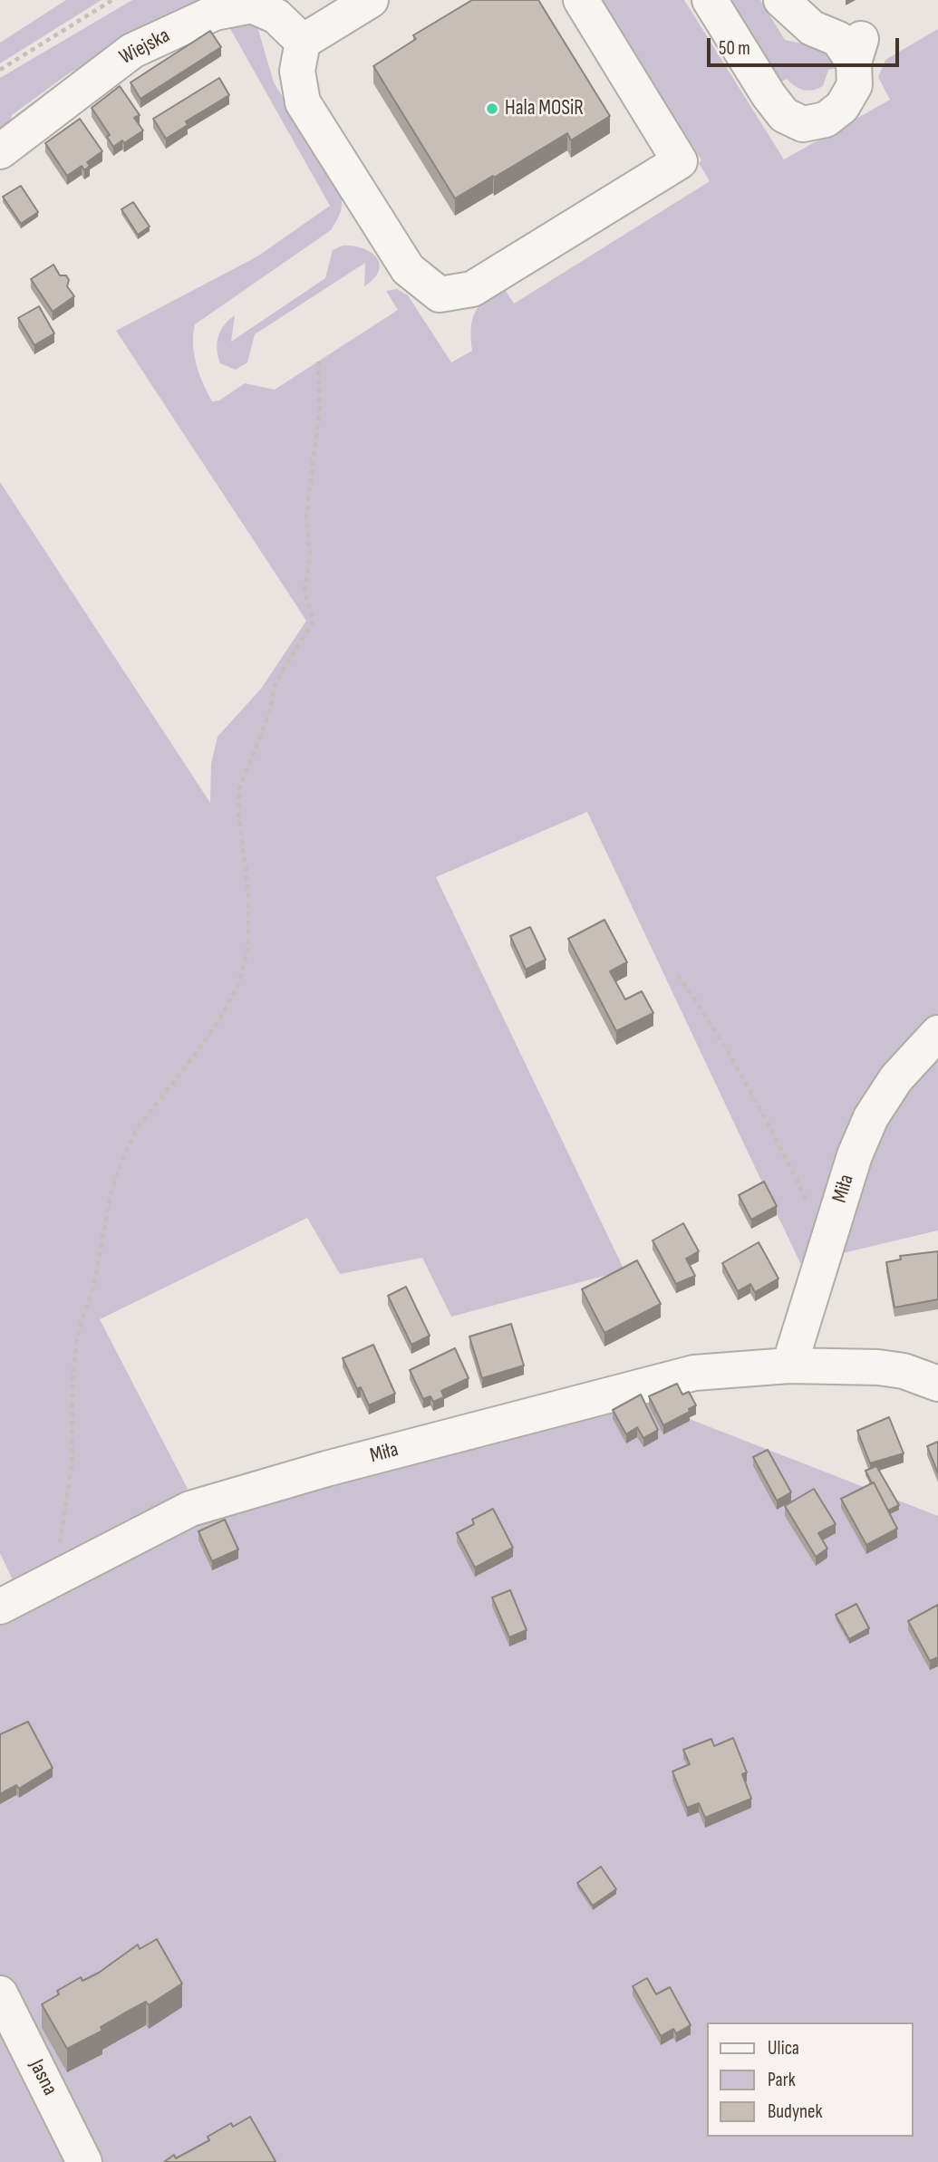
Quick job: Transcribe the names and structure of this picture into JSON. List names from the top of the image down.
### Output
{
  "streets": {
    "street": ["Wiejska", "Miła", "Jasna"]
  },
  "places": ["Hala MOSiR"],
  "legend": ["Ulica", "Park", "Budynek"],
  "scale_bar": "50 m"
}
